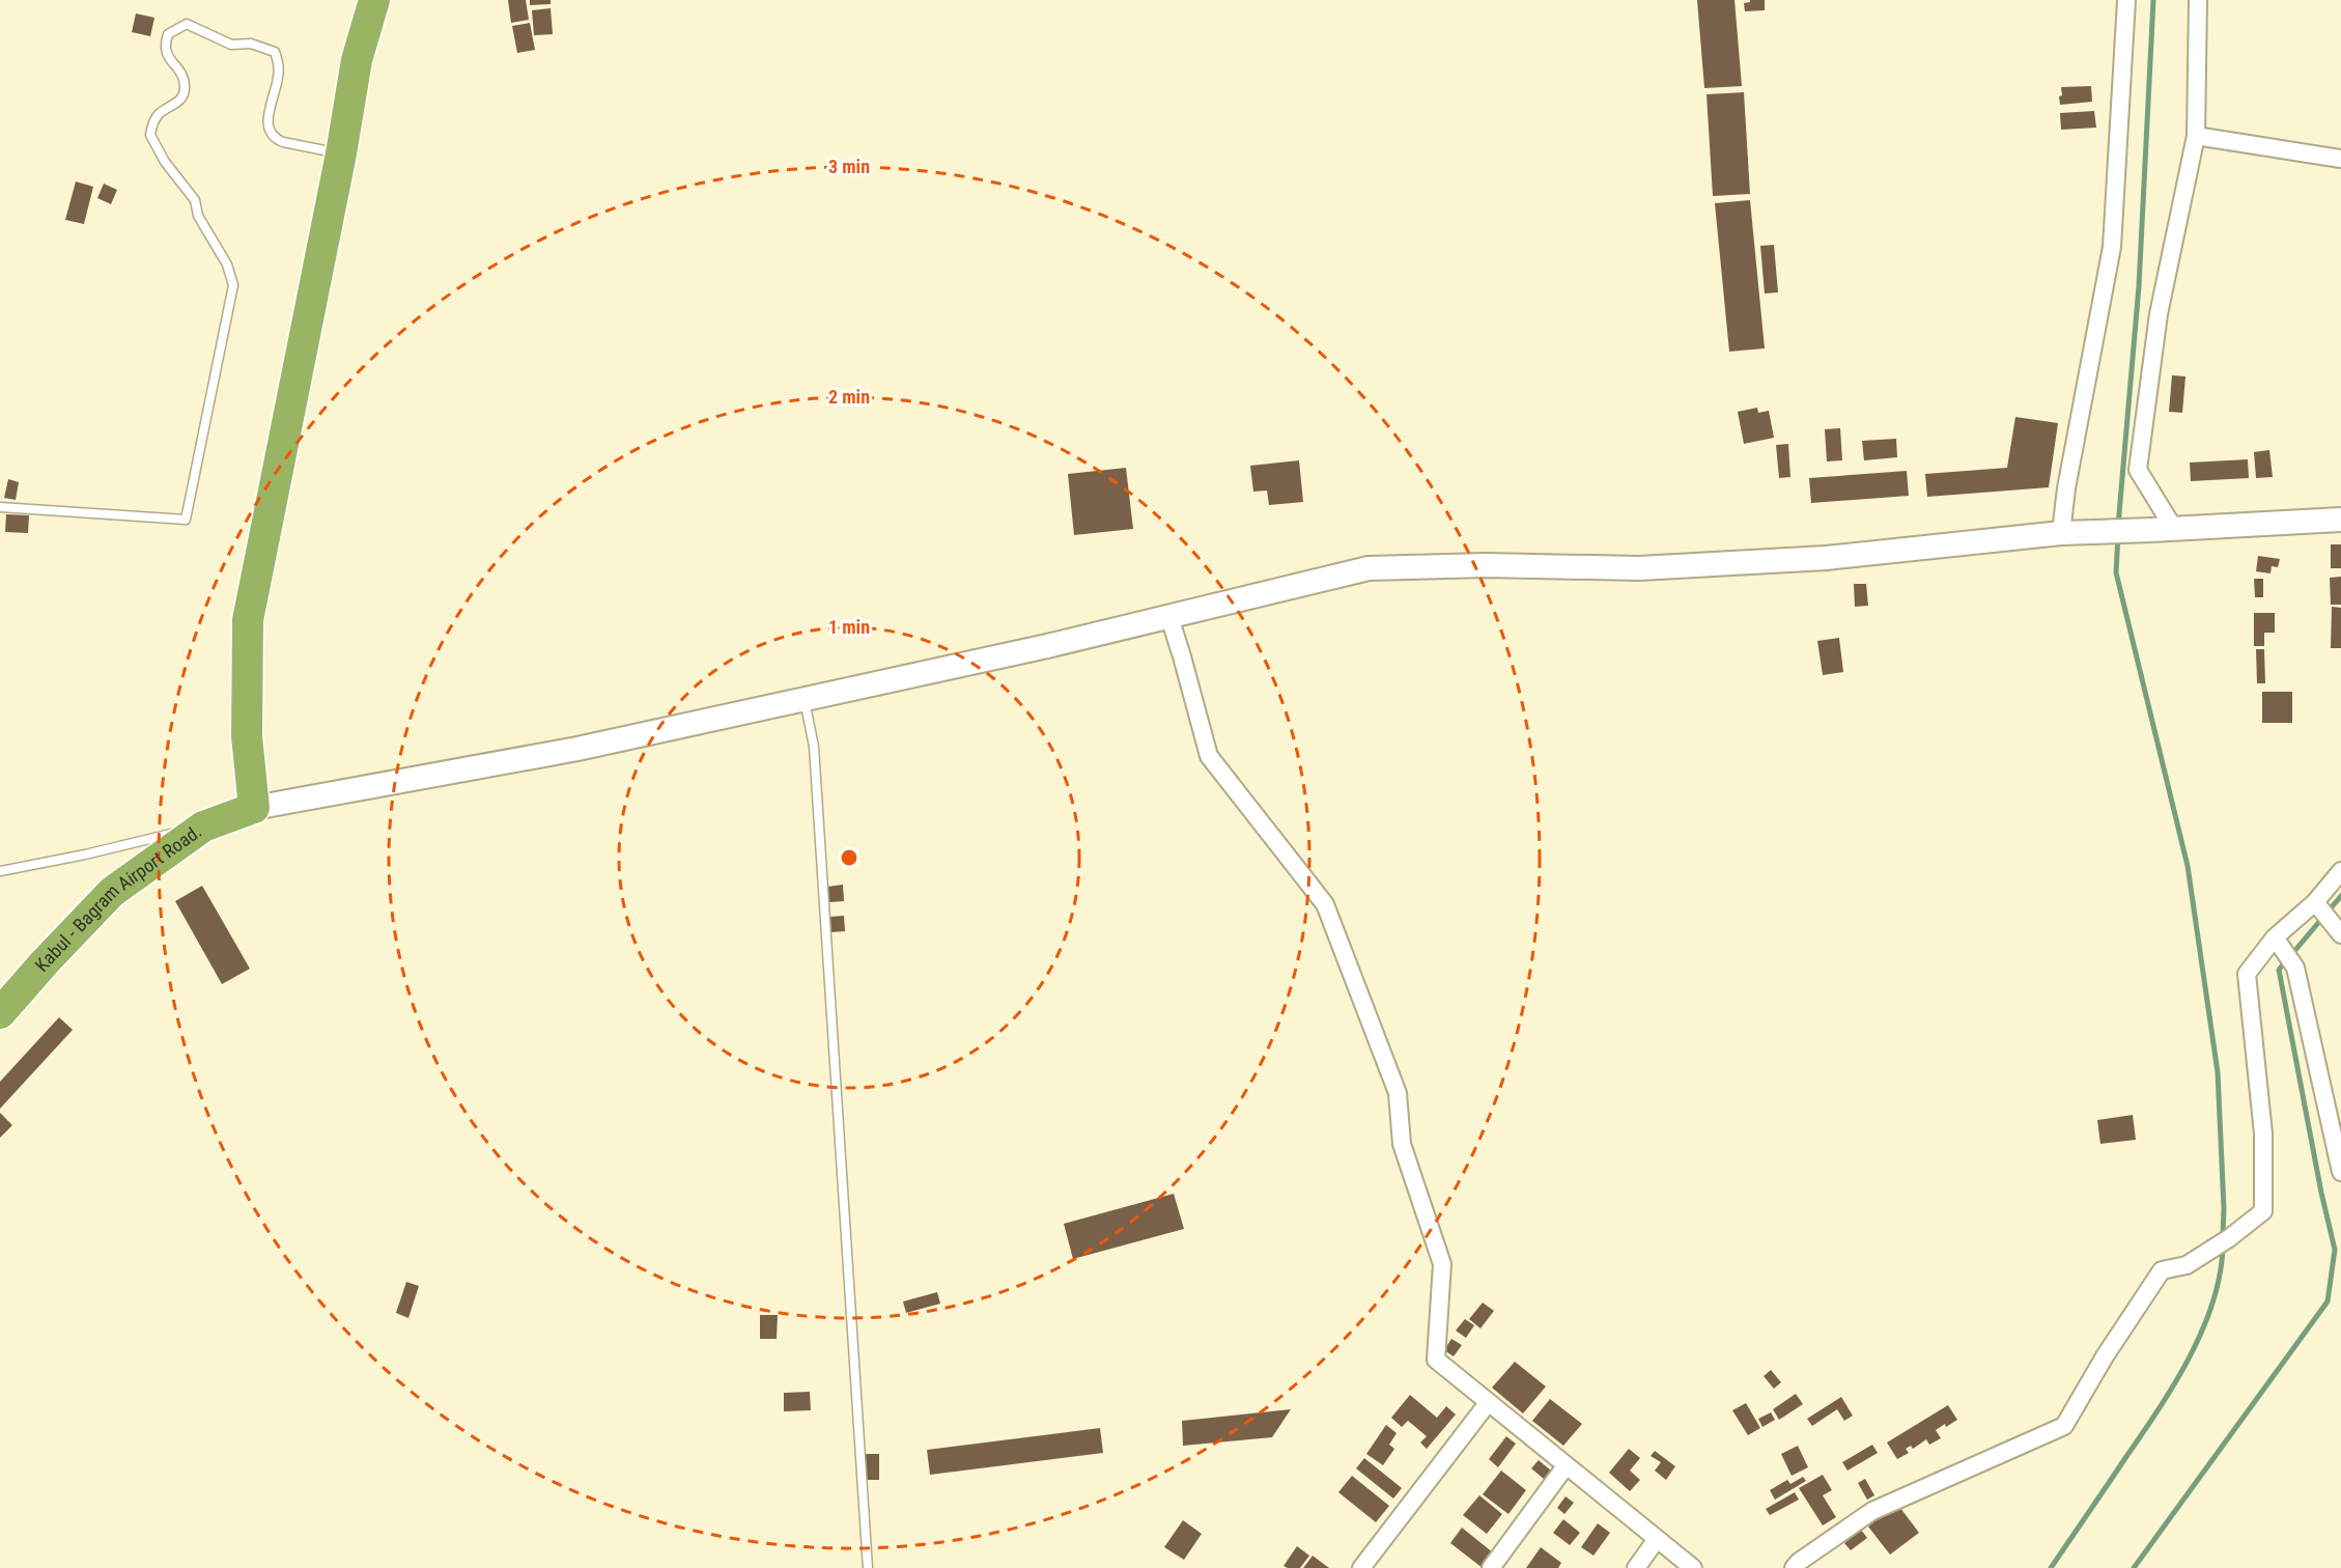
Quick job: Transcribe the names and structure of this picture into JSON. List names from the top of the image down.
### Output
{
  "streets": {
    "highway": ["Kabul - Bagram Airport Road."]
  },
  "rings": ["3 min", "2 min", "1 min"]
}
